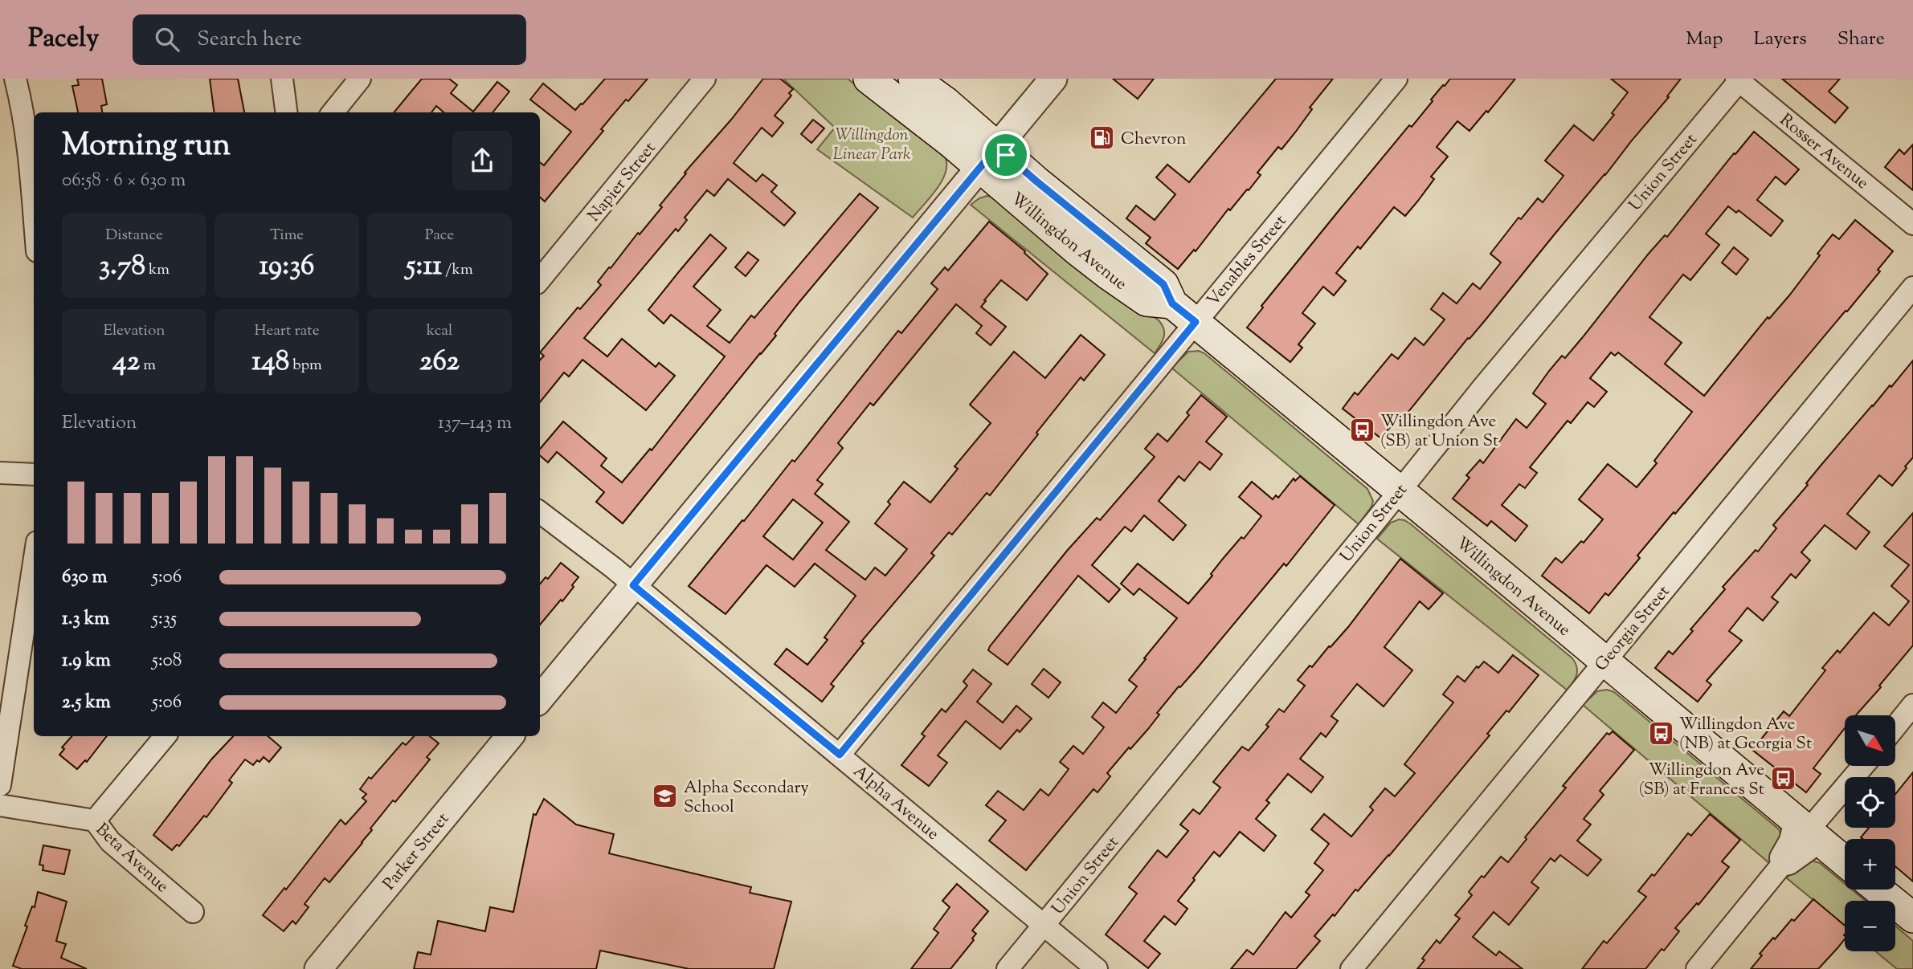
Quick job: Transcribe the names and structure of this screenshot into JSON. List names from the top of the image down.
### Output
{
  "streets": {
    "main road": ["Willingdon Avenue"],
    "street": [
      "Rosser Avenue",
      "Union Street",
      "Napier Street",
      "Venables Street",
      "Georgia Street",
      "Alpha Avenue",
      "Parker Street",
      "Beta Avenue"
    ]
  },
  "crossings": [
    ["Rosser Avenue", "Union Street"],
    ["Union Street", "Willingdon Avenue"],
    ["Union Street", "Alpha Avenue"],
    ["Willingdon Avenue", "Venables Street"],
    ["Willingdon Avenue", "Georgia Street"],
    ["Venables Street", "Alpha Avenue"]
  ],
  "parks": ["Willingdon Linear Park"],
  "places": {
    "fuel station": ["Chevron"],
    "bus stop": ["Willingdon Ave (SB) at Union St", "Willingdon Ave (NB) at Georgia St", "Willingdon Ave (SB) at Frances St"],
    "school or university": ["Alpha Secondary School"]
  },
  "north": "bottom right",
  "page": {
    "header": "Pacely",
    "search": "Search here",
    "nav": ["Map", "Layers", "Share"],
    "heading": ["Morning run", "06:58 · 6 × 630 m"],
    "stats": [
      ["Distance", "3.78 km"],
      ["Time", "19:36"],
      ["Pace", "5:11 /km"],
      ["Elevation", "42 m"],
      ["Heart rate", "148 bpm"],
      ["kcal", "262"]
    ],
    "chart": ["Elevation", "137–143 m"],
    "list": [
      {
        "name": "630 m",
        "note": "5:06"
      },
      {
        "name": "1.3 km",
        "note": "5:35"
      },
      {
        "name": "1.9 km",
        "note": "5:08"
      },
      {
        "name": "2.5 km",
        "note": "5:06"
      }
    ],
    "map_buttons": ["+", "−"]
  }
}
